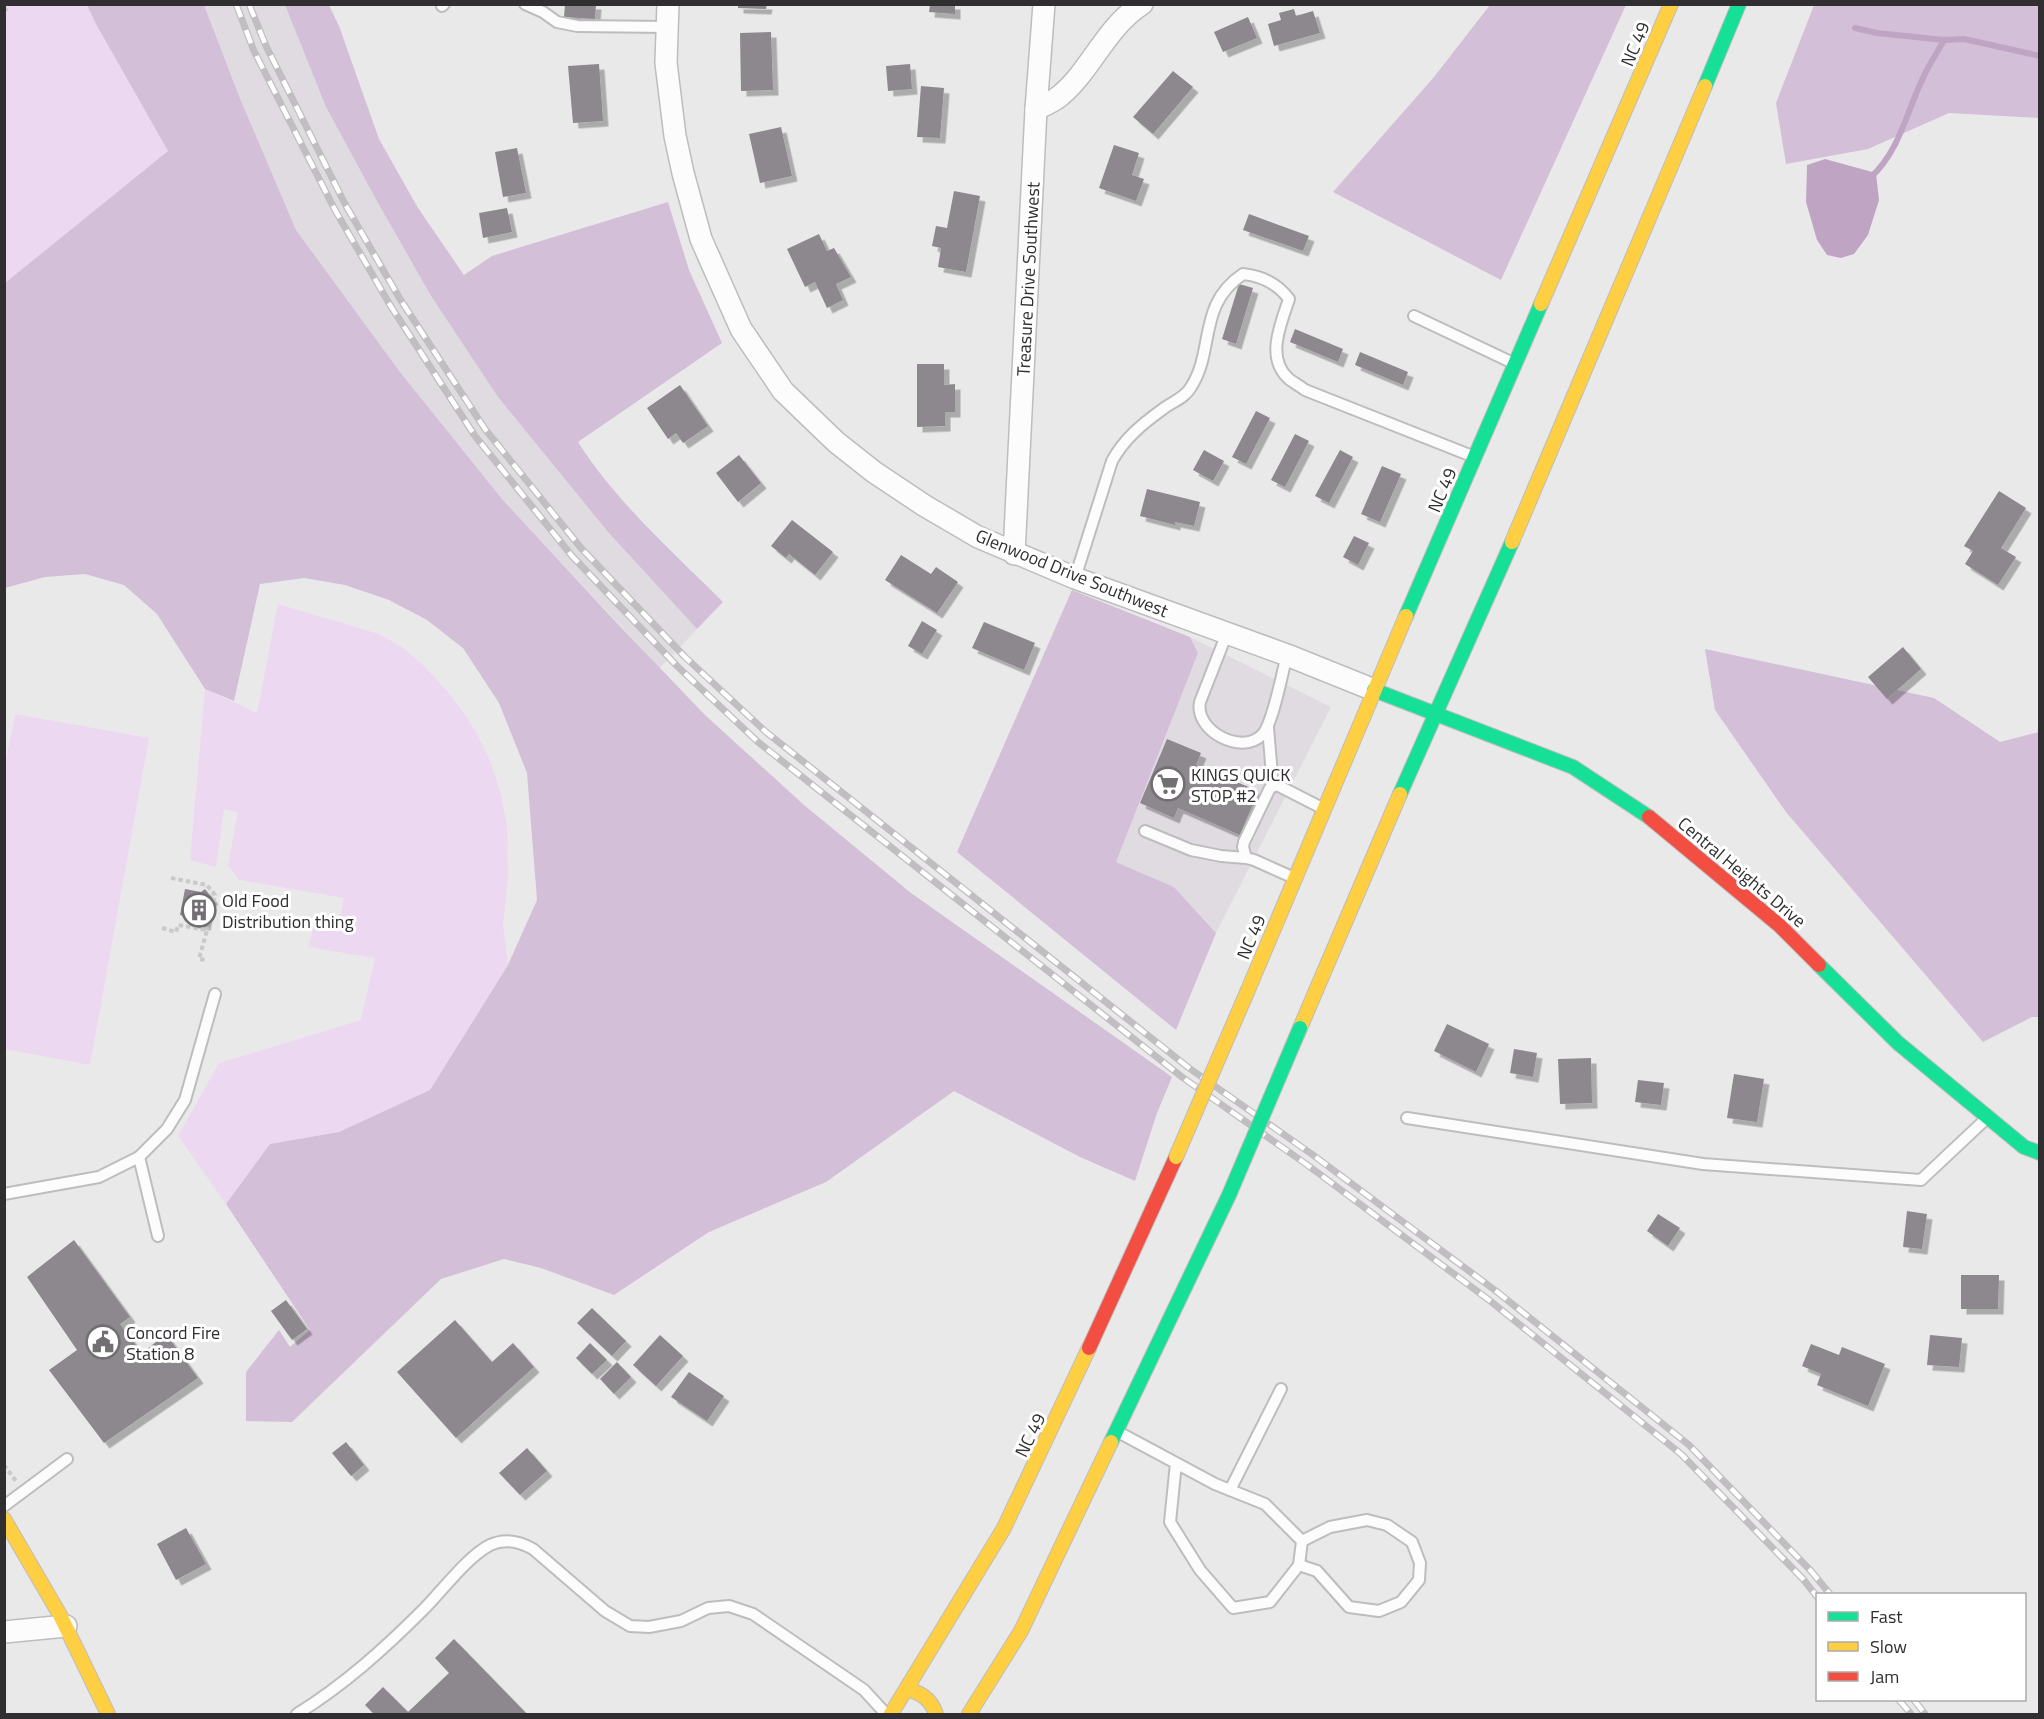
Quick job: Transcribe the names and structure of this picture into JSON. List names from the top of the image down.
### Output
{
  "streets": {
    "main road": ["NC 49", "Central Heights Drive"],
    "street": ["Treasure Drive Southwest", "Glenwood Drive Southwest"]
  },
  "crossings": [
    ["NC 49", "Glenwood Drive Southwest"],
    ["NC 49", "Central Heights Drive"],
    ["Treasure Drive Southwest", "Glenwood Drive Southwest"],
    ["Glenwood Drive Southwest", "Central Heights Drive"]
  ],
  "places": {
    "supermarket": ["KINGS QUICK STOP #2"],
    "building": ["Old Food Distribution thing"],
    "public building": ["Concord Fire Station 8"]
  },
  "legend": ["Fast", "Slow", "Jam"]
}
